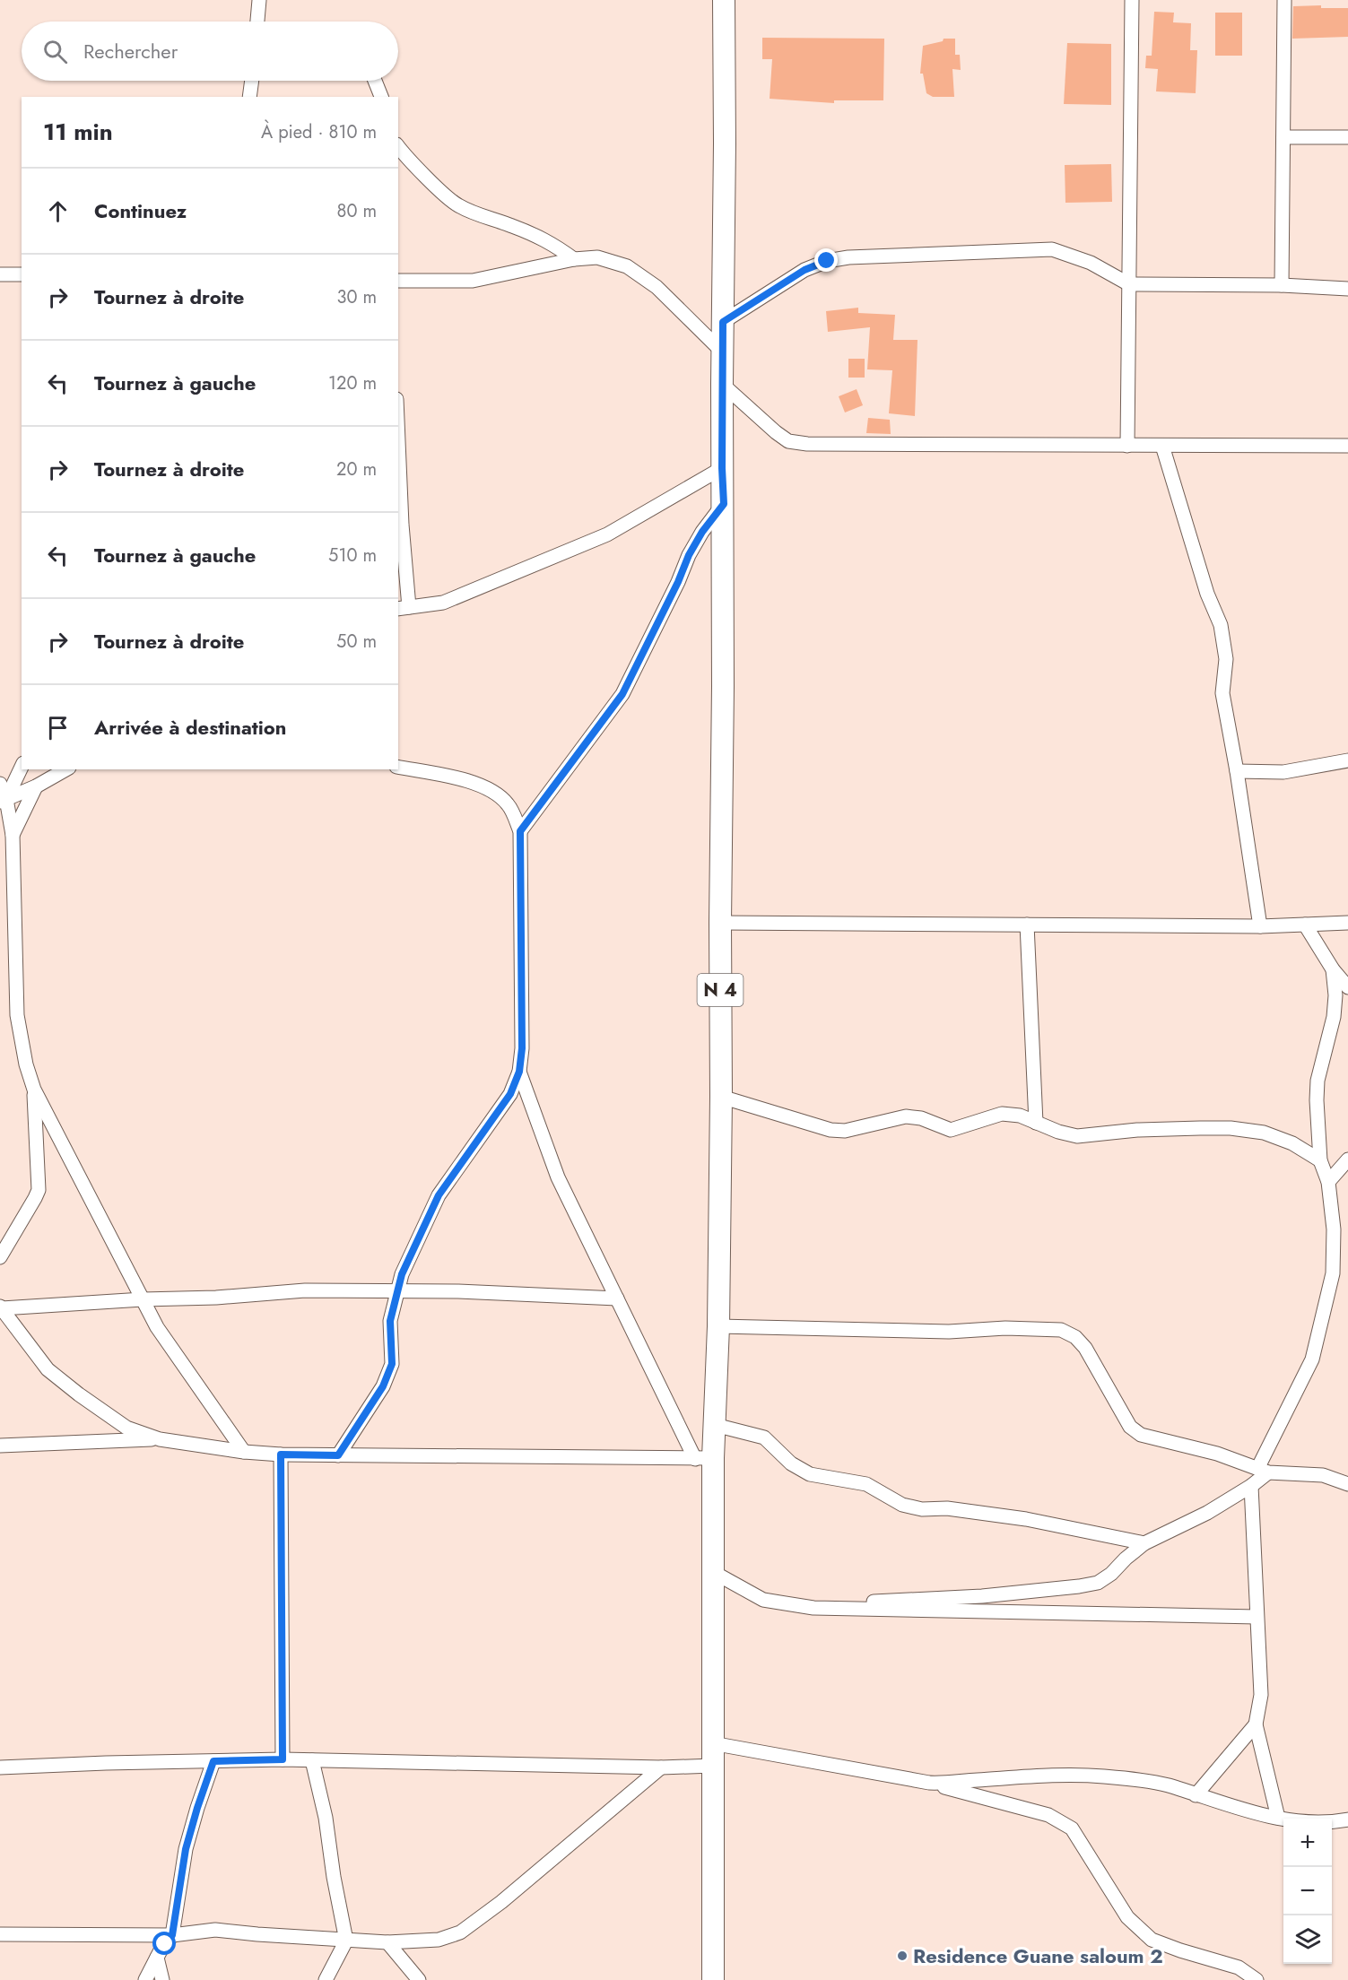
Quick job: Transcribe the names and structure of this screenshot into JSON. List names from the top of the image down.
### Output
{
  "streets": {
    "main road": ["N 4"]
  },
  "places": ["Residence Guane saloum 2"],
  "page": {
    "search": "Rechercher",
    "heading": ["11 min", "À pied · 810 m"],
    "list": [
      ["Continuez", "80 m"],
      ["Tournez à droite", "30 m"],
      ["Tournez à gauche", "120 m"],
      ["Tournez à droite", "20 m"],
      ["Tournez à gauche", "510 m"],
      ["Tournez à droite", "50 m"],
      "Arrivée à destination"
    ],
    "map_buttons": ["+", "−"]
  }
}
